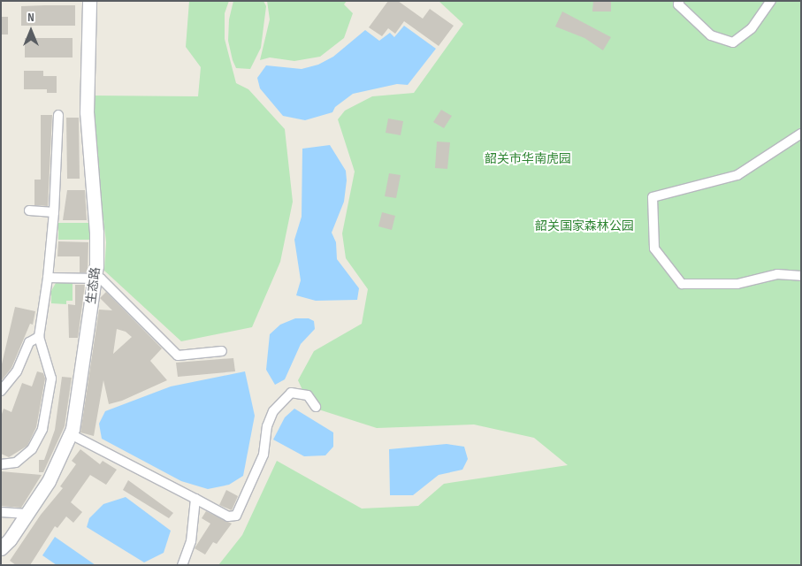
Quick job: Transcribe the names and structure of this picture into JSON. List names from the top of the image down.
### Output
{
  "streets": {
    "street": ["生态路"]
  },
  "parks": ["韶关市华南虎园", "韶关国家森林公园"],
  "north": "top"
}
